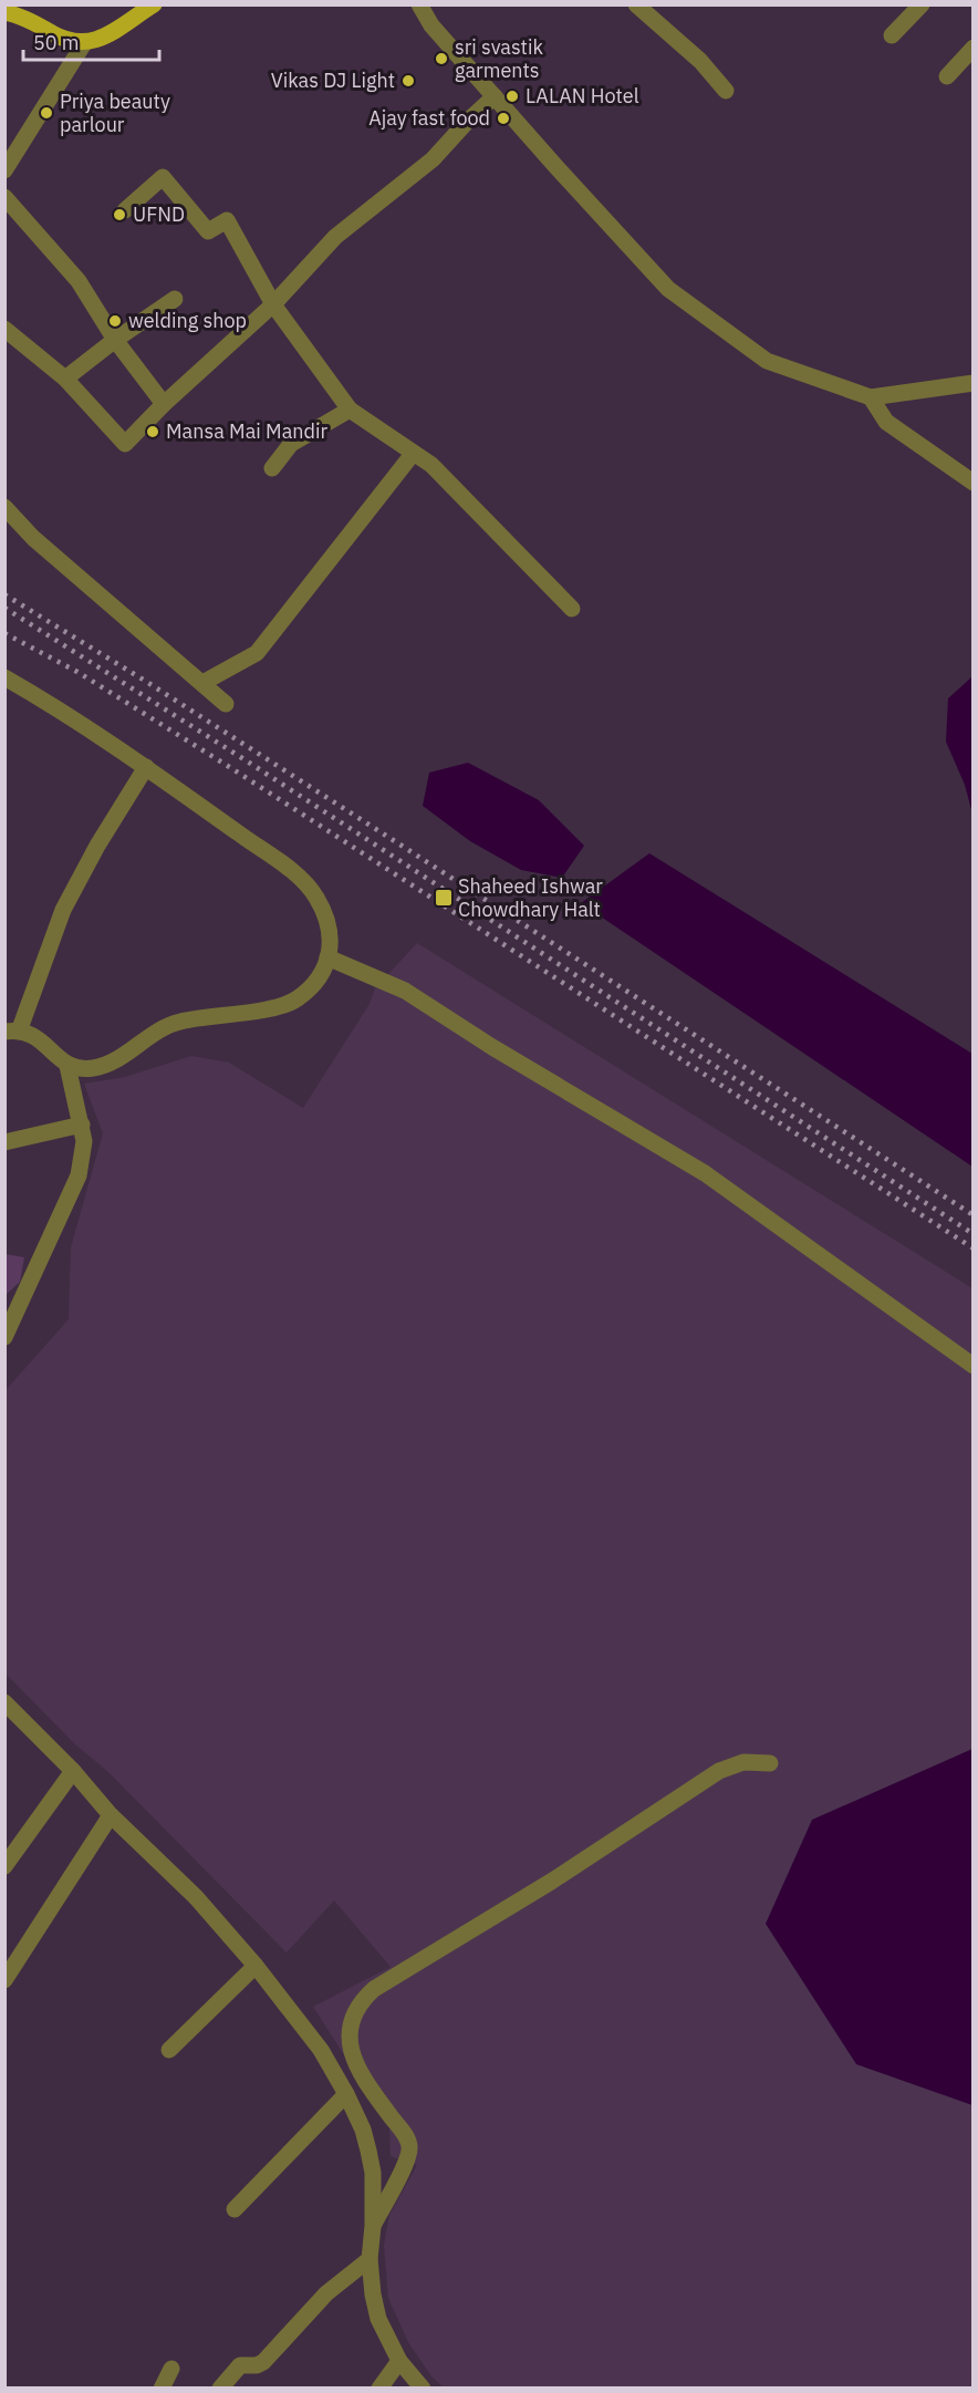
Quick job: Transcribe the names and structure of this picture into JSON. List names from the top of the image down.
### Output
{
  "places": {
    "other": [
      "sri svastik garments",
      "Vikas DJ Light",
      "LALAN Hotel",
      "Priya beauty parlour",
      "Ajay fast food",
      "UFND",
      "welding shop",
      "Mansa Mai Mandir"
    ],
    "transit": ["Shaheed Ishwar Chowdhary Halt"]
  },
  "scale_bar": "50 m"
}
